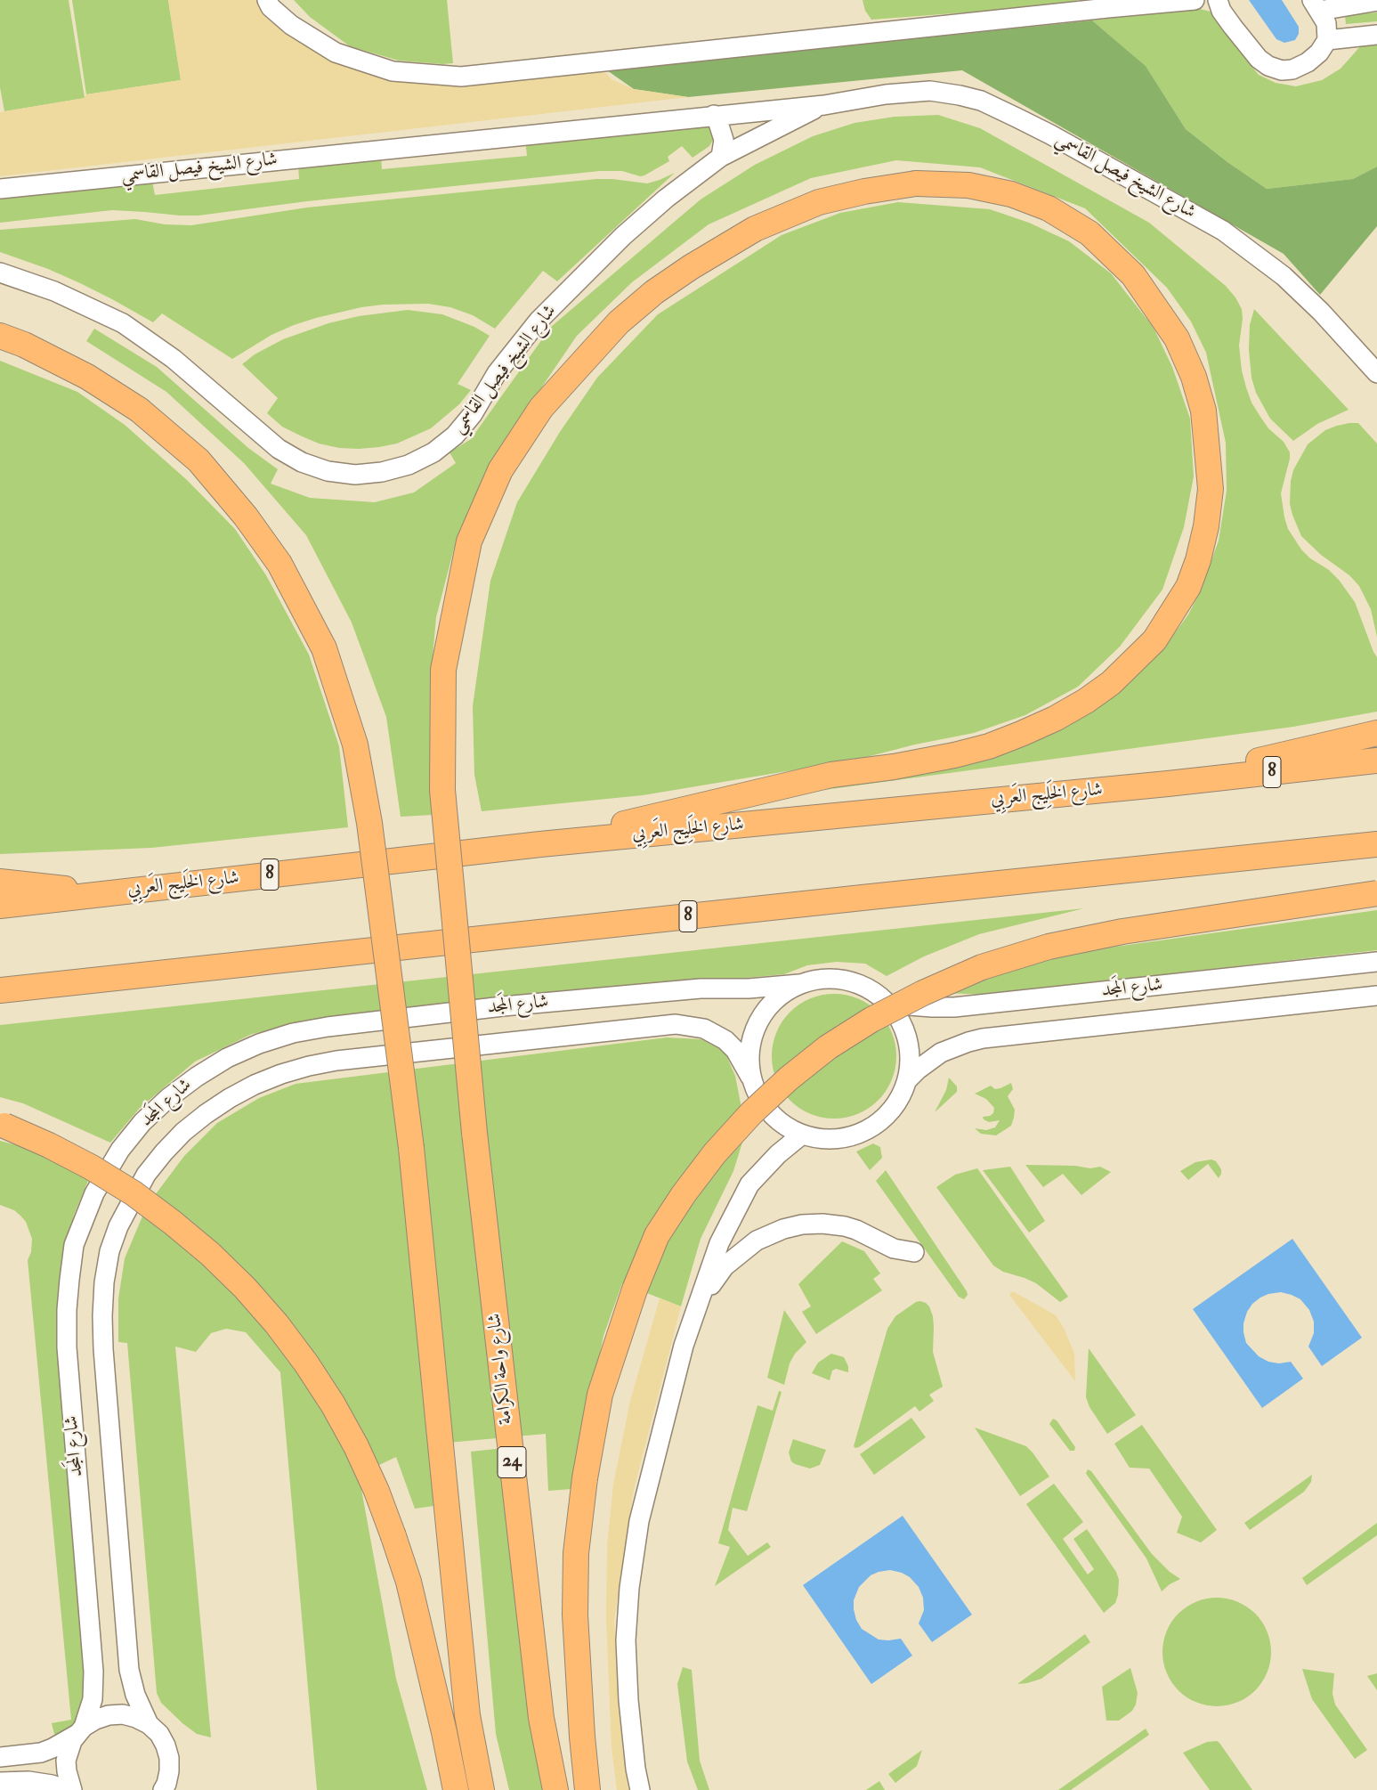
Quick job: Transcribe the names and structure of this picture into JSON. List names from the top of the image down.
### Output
{
  "streets": {
    "highway": [
      "8",
      "شارع الخَلِيج العَربِي",
      "شارع واحة الكرامة",
      "24"
    ],
    "street": ["شارع الشيخ فيصل القاسمي", "شارع المَجد"]
  },
  "crossings": [
    ["شارع الخَلِيج العَربِي", "شارع واحة الكرامة"]
  ]
}
